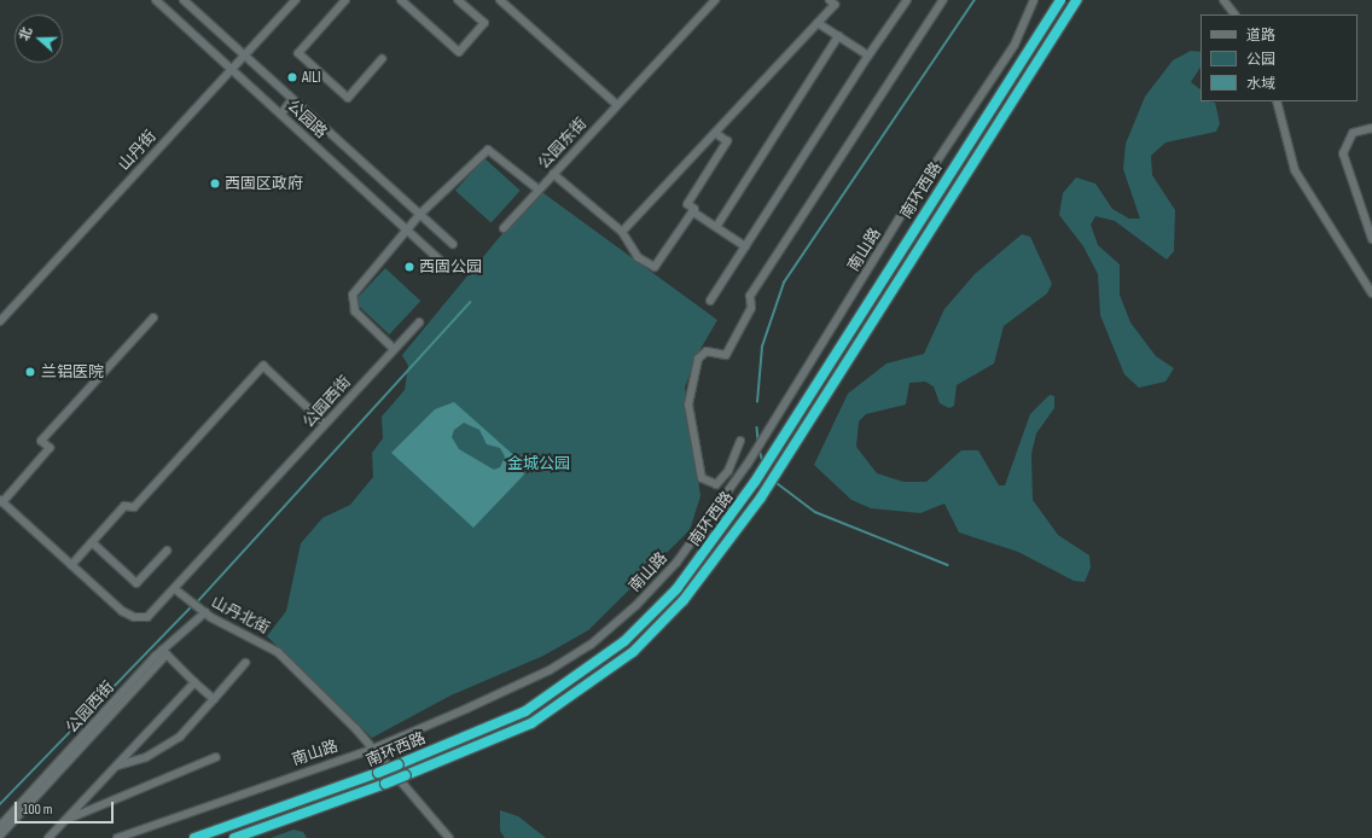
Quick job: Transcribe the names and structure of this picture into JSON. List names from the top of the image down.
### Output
{
  "streets": {
    "highway": ["南环西路"],
    "street": [
      "公园路",
      "公园东街",
      "山丹街",
      "南山路",
      "公园西街",
      "山丹北街"
    ]
  },
  "crossings": [
    ["公园路", "公园东街"],
    ["公园路", "山丹街"],
    ["南山路", "山丹北街"],
    ["公园西街", "山丹北街"]
  ],
  "parks": ["金城公园"],
  "places": [
    "AILI",
    "西固区政府",
    "西固公园",
    "兰铝医院"
  ],
  "legend": ["道路", "公园", "水域"],
  "scale_bar": "100 m",
  "north": "left"
}
